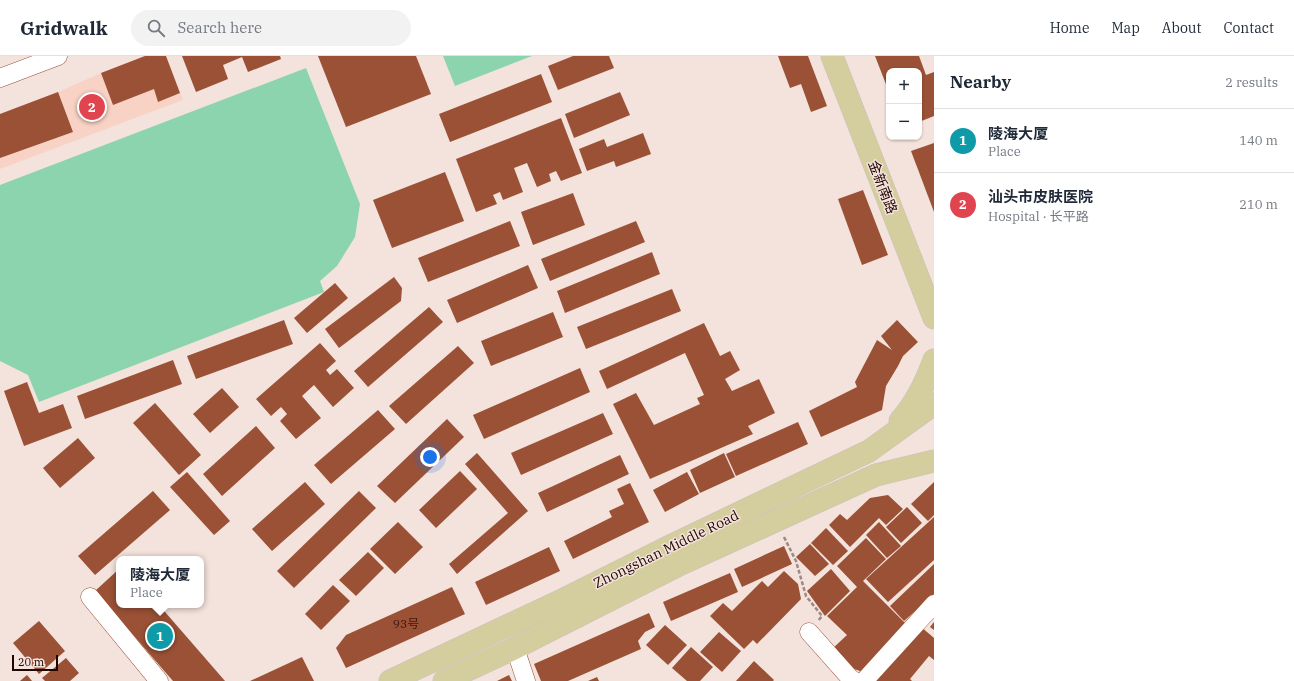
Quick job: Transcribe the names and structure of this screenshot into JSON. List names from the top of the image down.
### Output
{
  "streets": {
    "main road": ["金新南路", "Zhongshan Middle Road"]
  },
  "house_numbers": ["93号"],
  "scale_bar": "20 m",
  "page": {
    "header": "Gridwalk",
    "search": "Search here",
    "nav": [
      "Home",
      "Map",
      "About",
      "Contact"
    ],
    "heading": ["Nearby", "2 results"],
    "map_buttons": ["+", "−"],
    "pins": ["2", "1"],
    "list": [
      {
        "mark": "1",
        "name": "陵海大厦",
        "note": "Place",
        "value": "140 m"
      },
      {
        "mark": "2",
        "name": "汕头市皮肤医院",
        "note": "Hospital · 长平路",
        "value": "210 m"
      }
    ],
    "popup": ["陵海大厦", "Place"],
    "scale": "20 m"
  }
}
